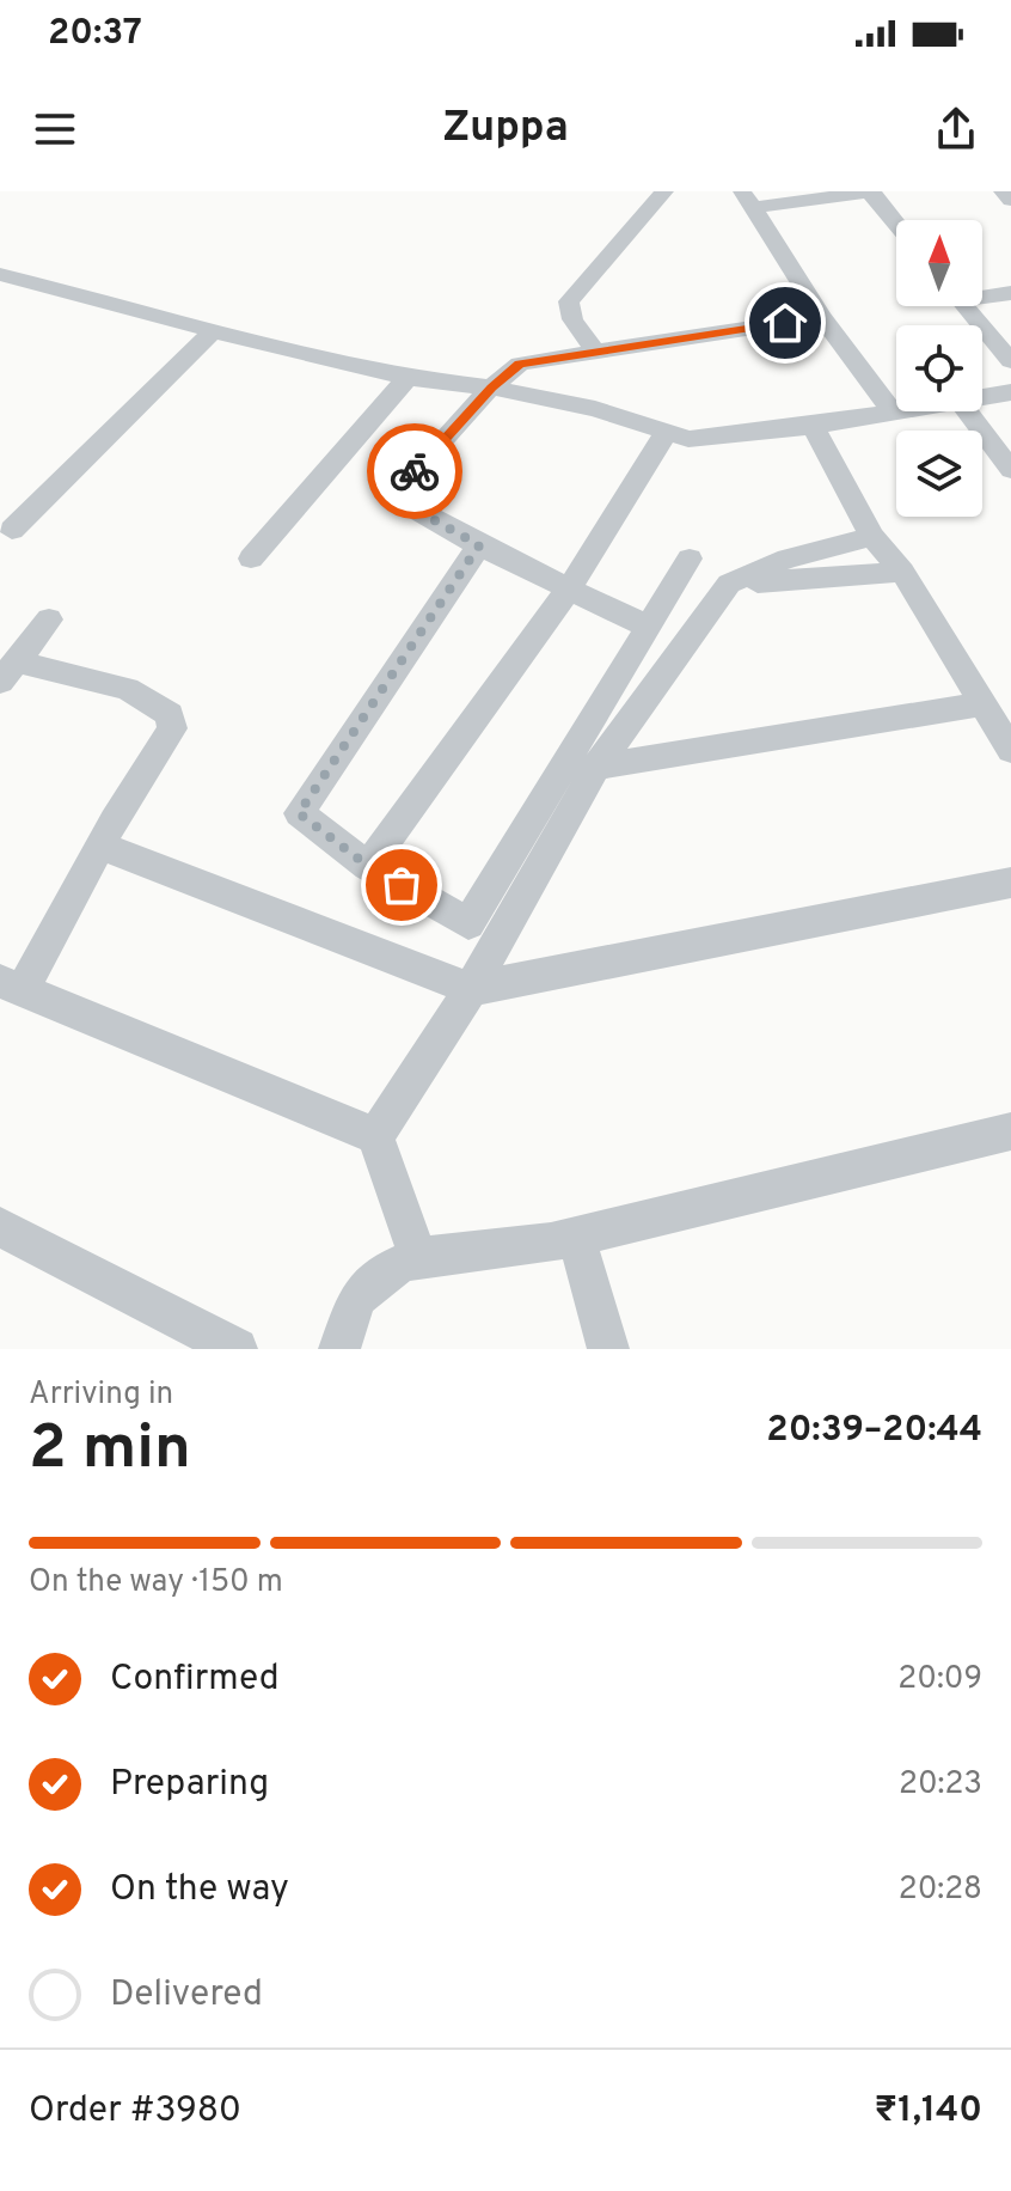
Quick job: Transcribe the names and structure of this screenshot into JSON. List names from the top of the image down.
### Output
{
  "north": "top",
  "page": {
    "status": "20:37",
    "header": "Zuppa",
    "heading": ["2 min", "Arriving in", "20:39–20:44"],
    "panel": ["Order #3980", "₹1,140"],
    "bar": "On the way · 150 m",
    "list": [
      ["Confirmed", "20:09"],
      ["Preparing", "20:23"],
      ["On the way", "20:28"],
      "Delivered"
    ]
  }
}
